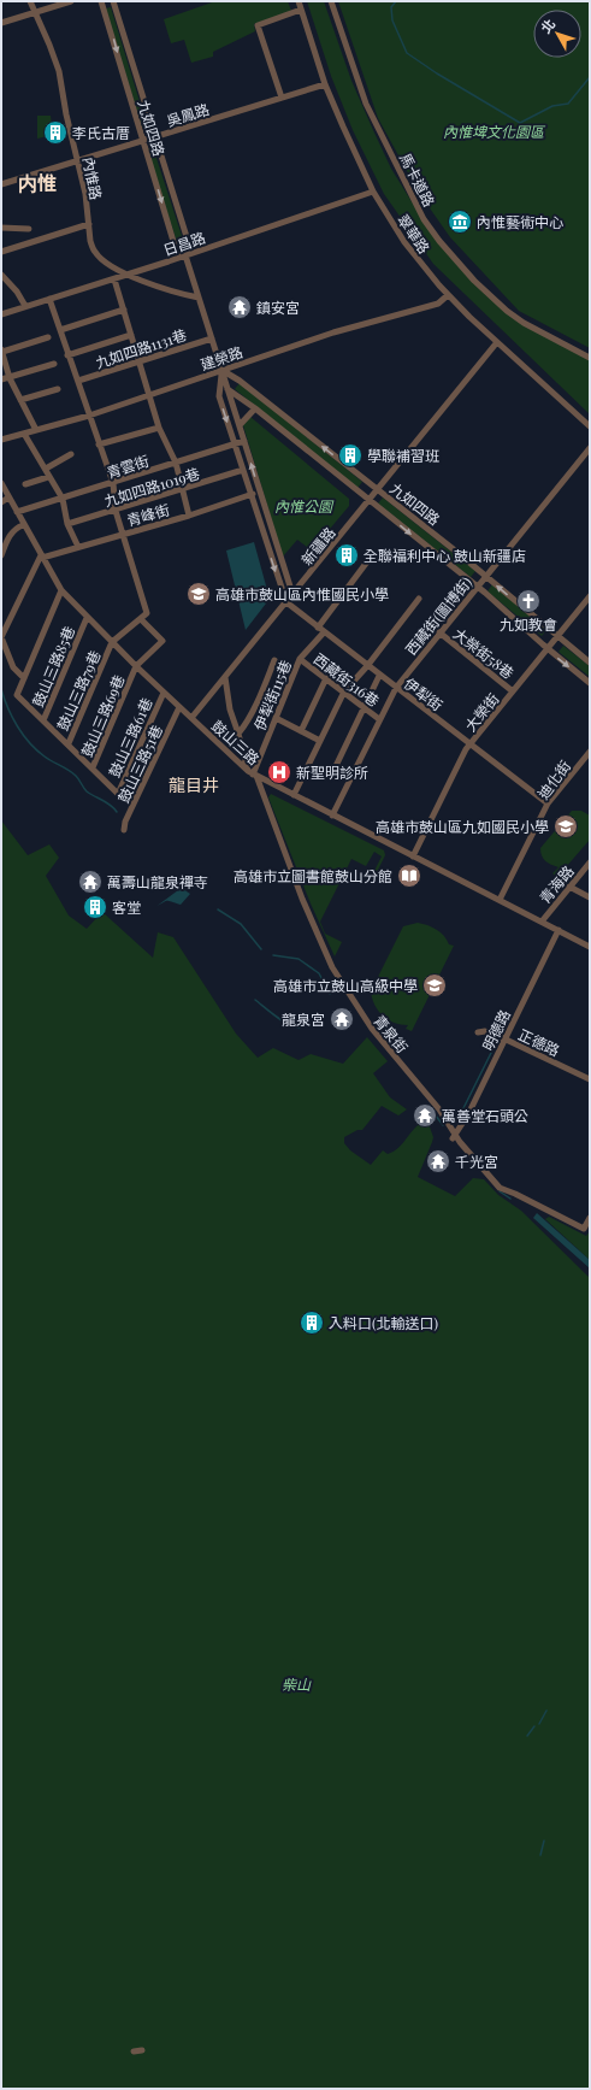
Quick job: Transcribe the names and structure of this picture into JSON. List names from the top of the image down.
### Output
{
  "streets": {
    "street": [
      "吳鳳路",
      "九如四路",
      "內惟路",
      "馬卡道路",
      "翠華路",
      "日昌路",
      "九如四路1131巷",
      "建榮路",
      "青雲街",
      "九如四路1019巷",
      "青峰街",
      "新疆路",
      "西藏街(圖博街)",
      "大榮街58巷",
      "鼓山三路85巷",
      "西藏街316巷",
      "鼓山三路79巷",
      "伊犁街",
      "伊犁街115巷",
      "大榮街",
      "鼓山三路69巷",
      "鼓山三路61巷",
      "鼓山三路",
      "鼓山三路51巷",
      "迪化街",
      "青海路",
      "明德路",
      "青泉街",
      "正德路"
    ]
  },
  "crossings": [
    ["吳鳳路", "九如四路"],
    ["吳鳳路", "內惟路"],
    ["吳鳳路", "翠華路"],
    ["九如四路", "內惟路"],
    ["九如四路", "日昌路"],
    ["九如四路", "九如四路1131巷"],
    ["九如四路", "建榮路"],
    ["九如四路", "青雲街"],
    ["九如四路", "九如四路1019巷"],
    ["九如四路", "青峰街"],
    ["九如四路", "新疆路"],
    ["九如四路", "西藏街(圖博街)"],
    ["九如四路", "伊犁街"],
    ["九如四路", "大榮街"],
    ["內惟路", "日昌路"],
    ["翠華路", "日昌路"],
    ["翠華路", "建榮路"],
    ["翠華路", "新疆路"],
    ["青雲街", "鼓山三路"],
    ["青峰街", "鼓山三路"],
    ["新疆路", "伊犁街"],
    ["新疆路", "鼓山三路"],
    ["西藏街(圖博街)", "大榮街58巷"],
    ["西藏街(圖博街)", "西藏街316巷"],
    ["西藏街(圖博街)", "伊犁街"],
    ["西藏街(圖博街)", "鼓山三路"],
    ["大榮街58巷", "大榮街"],
    ["鼓山三路85巷", "鼓山三路79巷"],
    ["鼓山三路85巷", "鼓山三路"],
    ["西藏街316巷", "伊犁街115巷"],
    ["鼓山三路79巷", "鼓山三路69巷"],
    ["鼓山三路79巷", "鼓山三路"],
    ["伊犁街", "伊犁街115巷"],
    ["伊犁街", "大榮街"],
    ["伊犁街", "迪化街"],
    ["伊犁街115巷", "鼓山三路"],
    ["伊犁街115巷", "青泉街"],
    ["大榮街", "鼓山三路"],
    ["鼓山三路69巷", "鼓山三路61巷"],
    ["鼓山三路69巷", "鼓山三路"],
    ["鼓山三路61巷", "鼓山三路"],
    ["鼓山三路", "鼓山三路51巷"],
    ["鼓山三路", "迪化街"],
    ["鼓山三路", "青海路"],
    ["鼓山三路", "明德路"],
    ["鼓山三路", "青泉街"],
    ["明德路", "青泉街"],
    ["明德路", "正德路"]
  ],
  "districts": ["内惟", "龍目井"],
  "parks": ["內惟埤文化園區", "內惟公園", "柴山"],
  "places": {
    "building": [
      "李氏古厝",
      "學聯補習班",
      "全聯福利中心 鼓山新疆店",
      "客堂",
      "入料口(北輸送口)"
    ],
    "museum": ["內惟藝術中心"],
    "temple": [
      "鎮安宮",
      "萬壽山龍泉禪寺",
      "龍泉宮",
      "萬善堂石頭公",
      "千光宮"
    ],
    "school or university": ["高雄市鼓山區內惟國民小學", "高雄市鼓山區九如國民小學", "高雄市立鼓山高級中學"],
    "church": ["九如教會"],
    "hospital": ["新聖明診所"],
    "library": ["高雄市立圖書館鼓山分館"]
  },
  "north": "top left"
}
